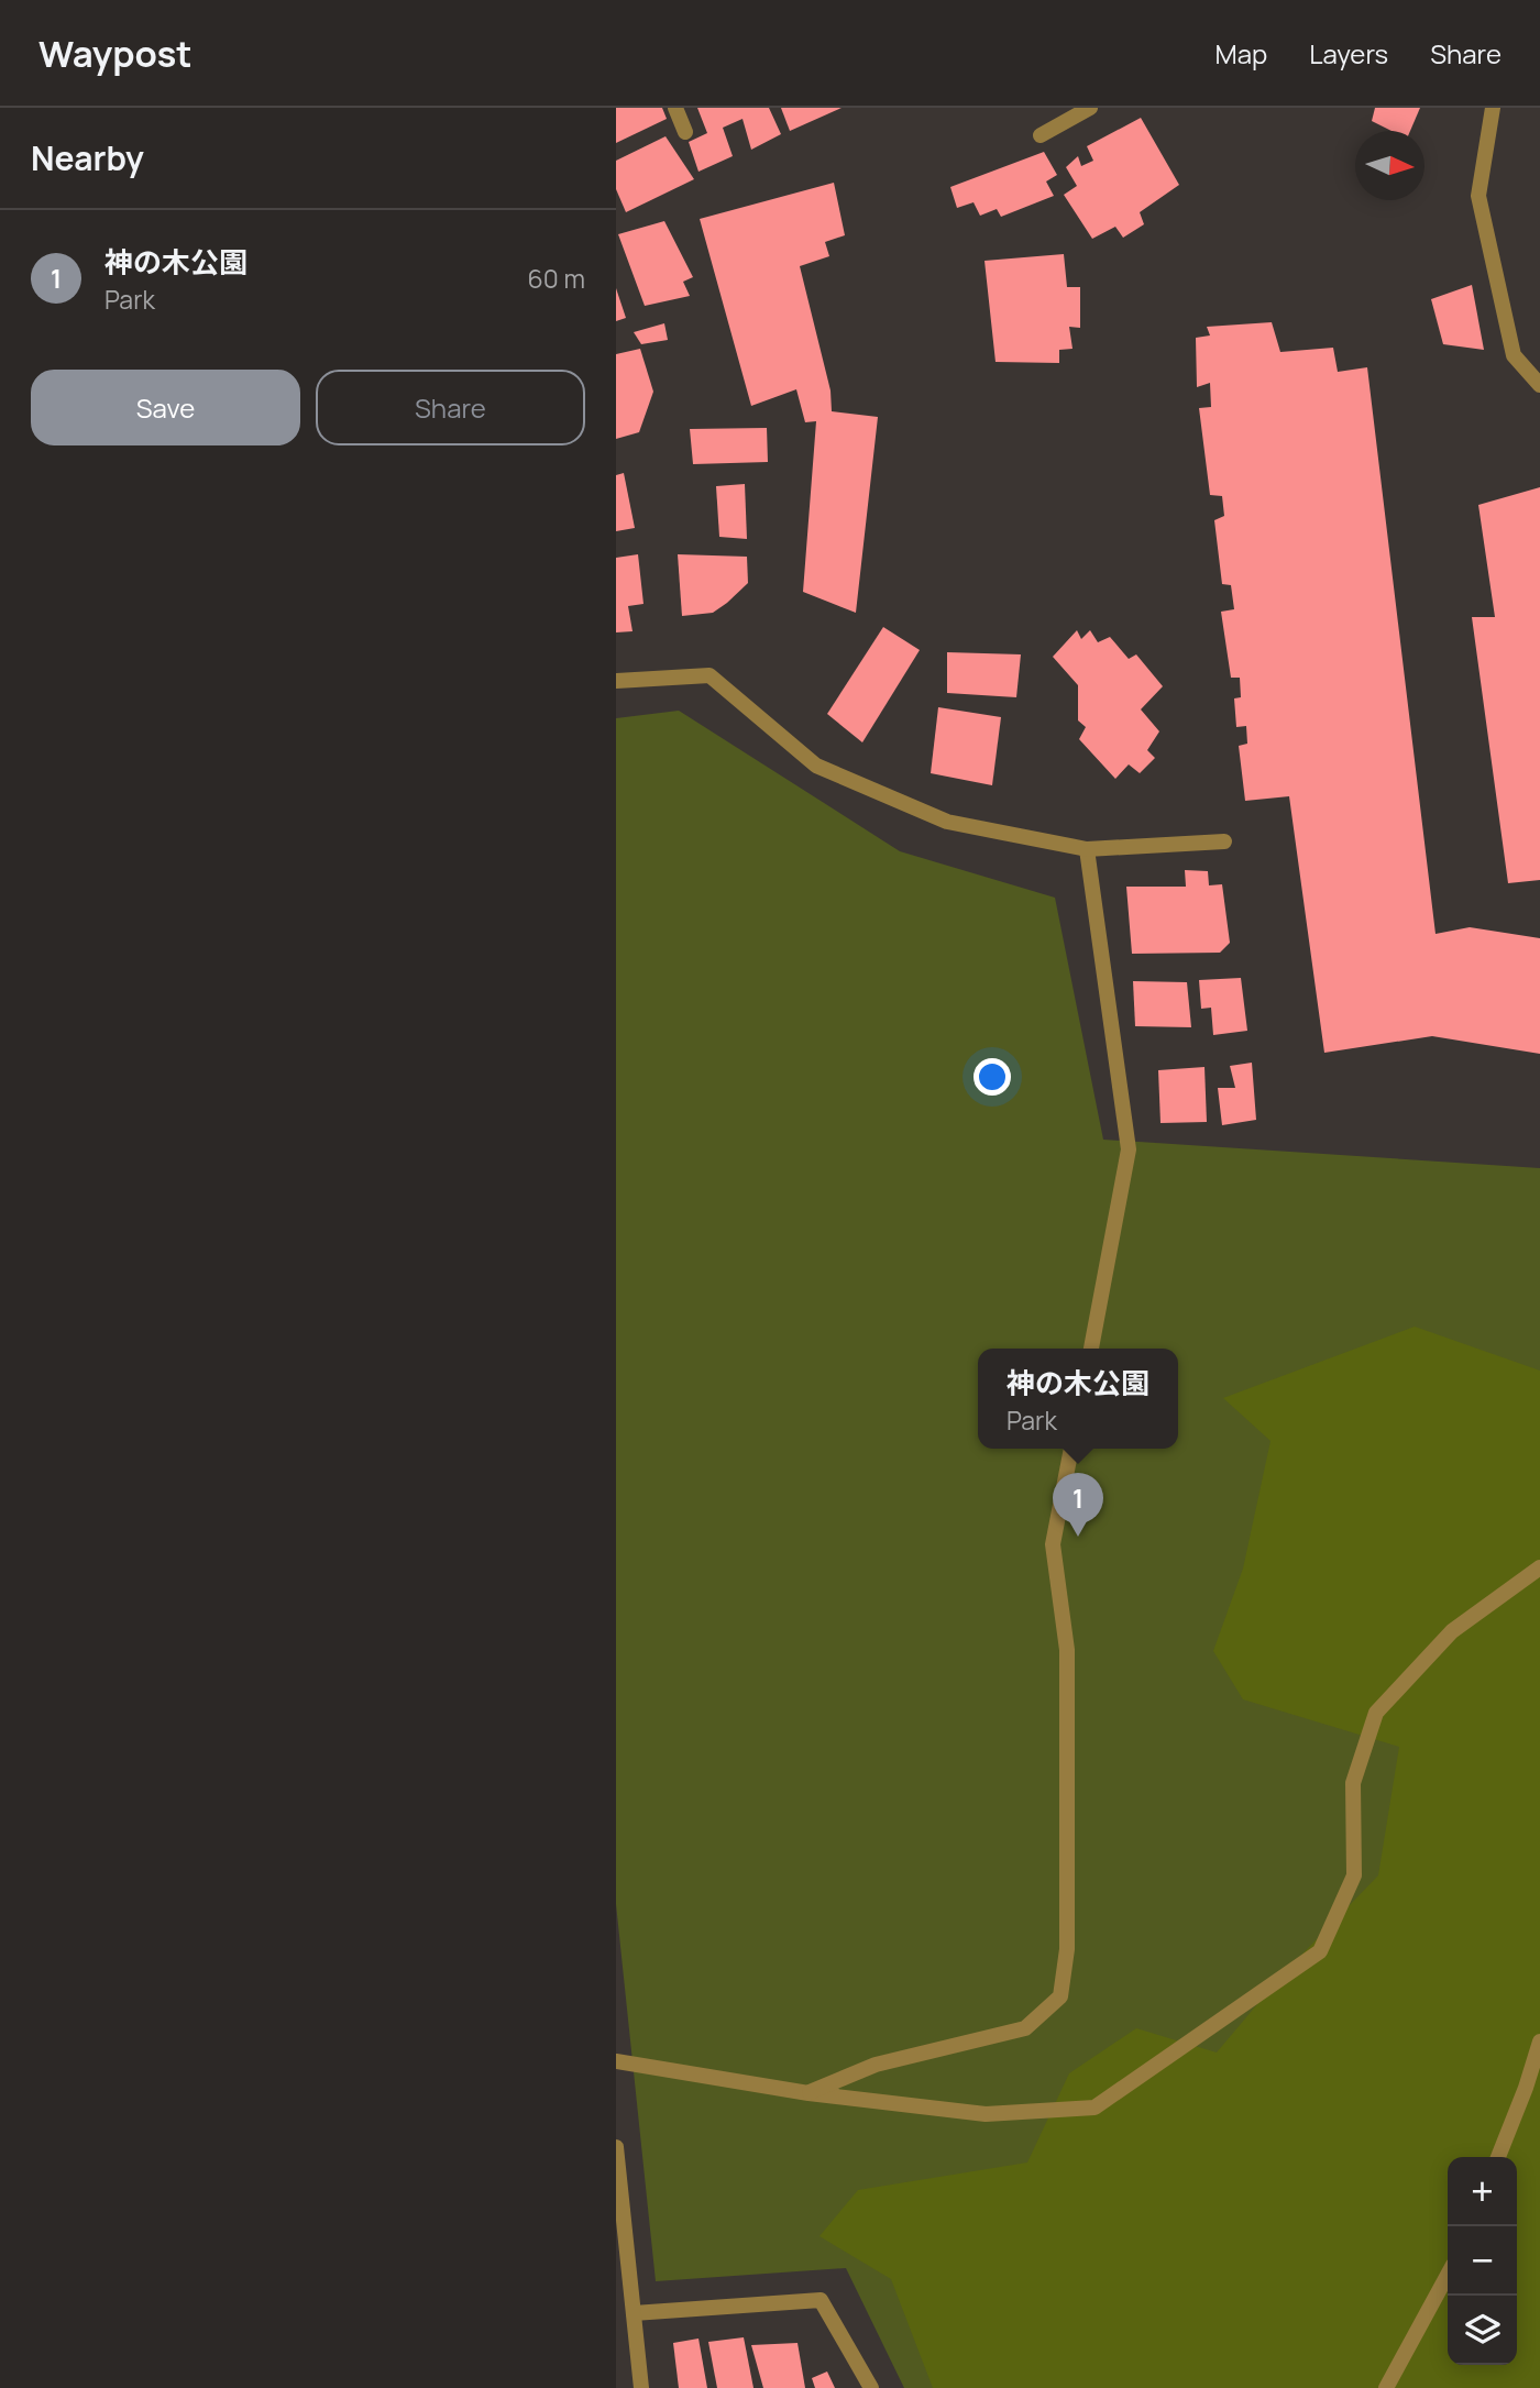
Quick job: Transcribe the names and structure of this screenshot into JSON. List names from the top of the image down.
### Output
{
  "north": "right",
  "page": {
    "header": "Waypost",
    "nav": ["Map", "Layers", "Share"],
    "heading": "Nearby",
    "list": [
      {
        "mark": "1",
        "name": "神の木公園",
        "note": "Park",
        "value": "60 m"
      }
    ],
    "buttons": ["Save", "Share"],
    "popup": ["神の木公園", "Park"],
    "pins": "1",
    "map_buttons": ["+", "−"]
  }
}
